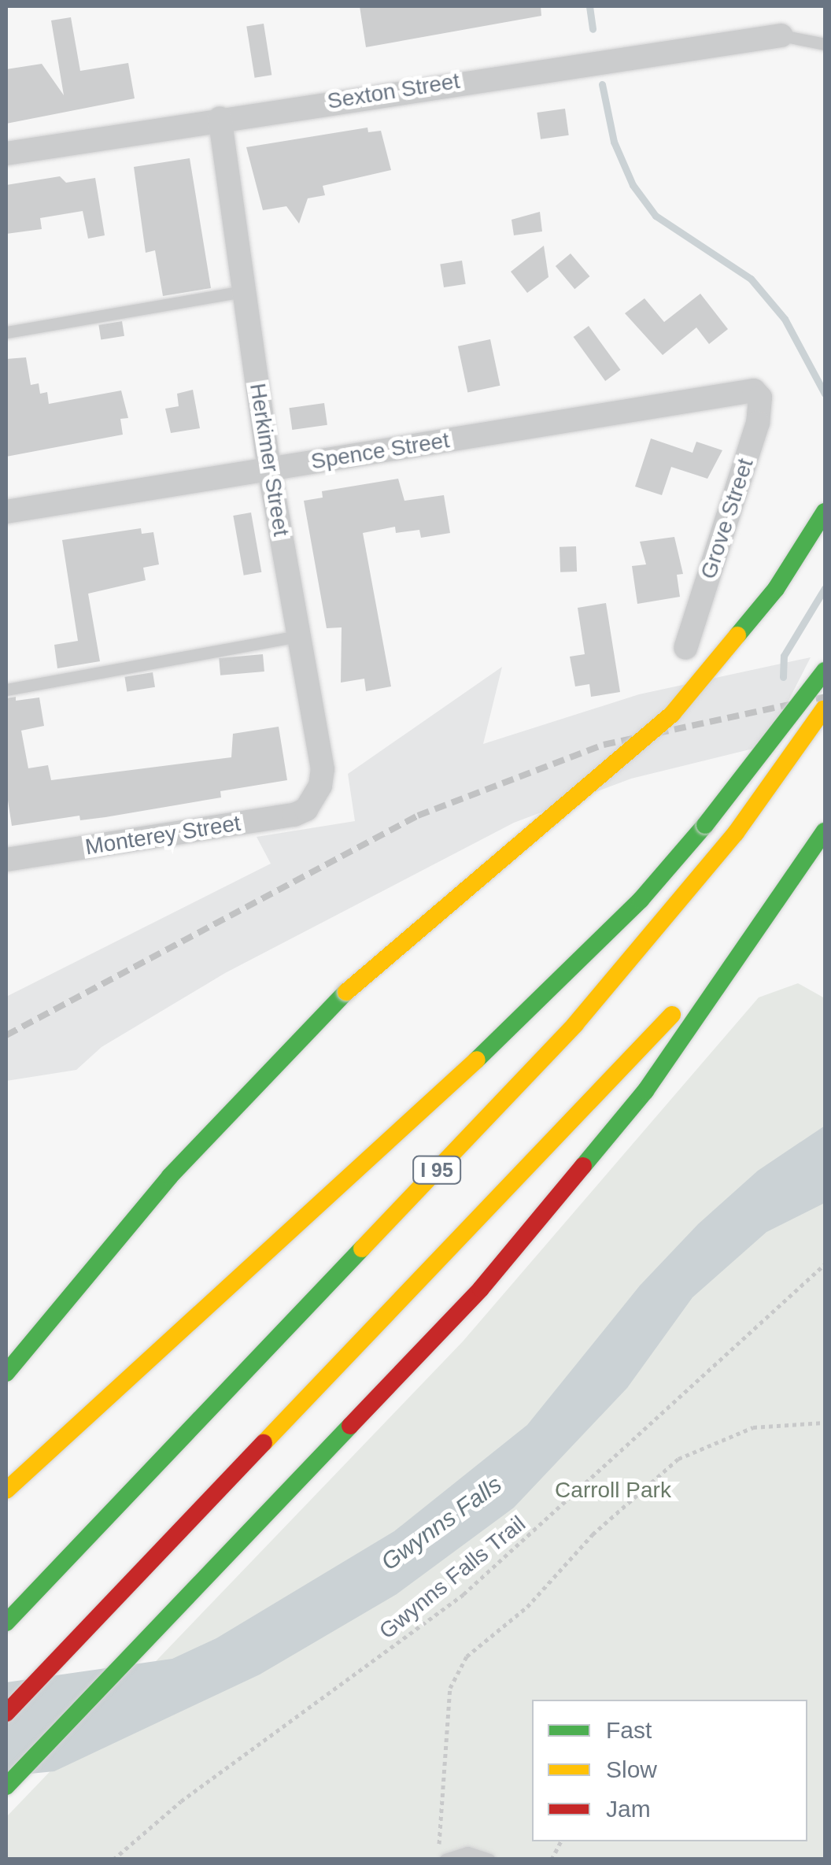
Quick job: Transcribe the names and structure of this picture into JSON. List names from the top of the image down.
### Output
{
  "streets": {
    "highway": ["I 95"],
    "street": [
      "Sexton Street",
      "Spence Street",
      "Herkimer Street",
      "Grove Street",
      "Monterey Street"
    ],
    "path": ["Gwynns Falls Trail"]
  },
  "crossings": [
    ["Sexton Street", "Herkimer Street"],
    ["Spence Street", "Herkimer Street"],
    ["Spence Street", "Grove Street"],
    ["Herkimer Street", "Monterey Street"]
  ],
  "water": ["Gwynns Falls"],
  "parks": ["Carroll Park"],
  "legend": ["Fast", "Slow", "Jam"]
}
